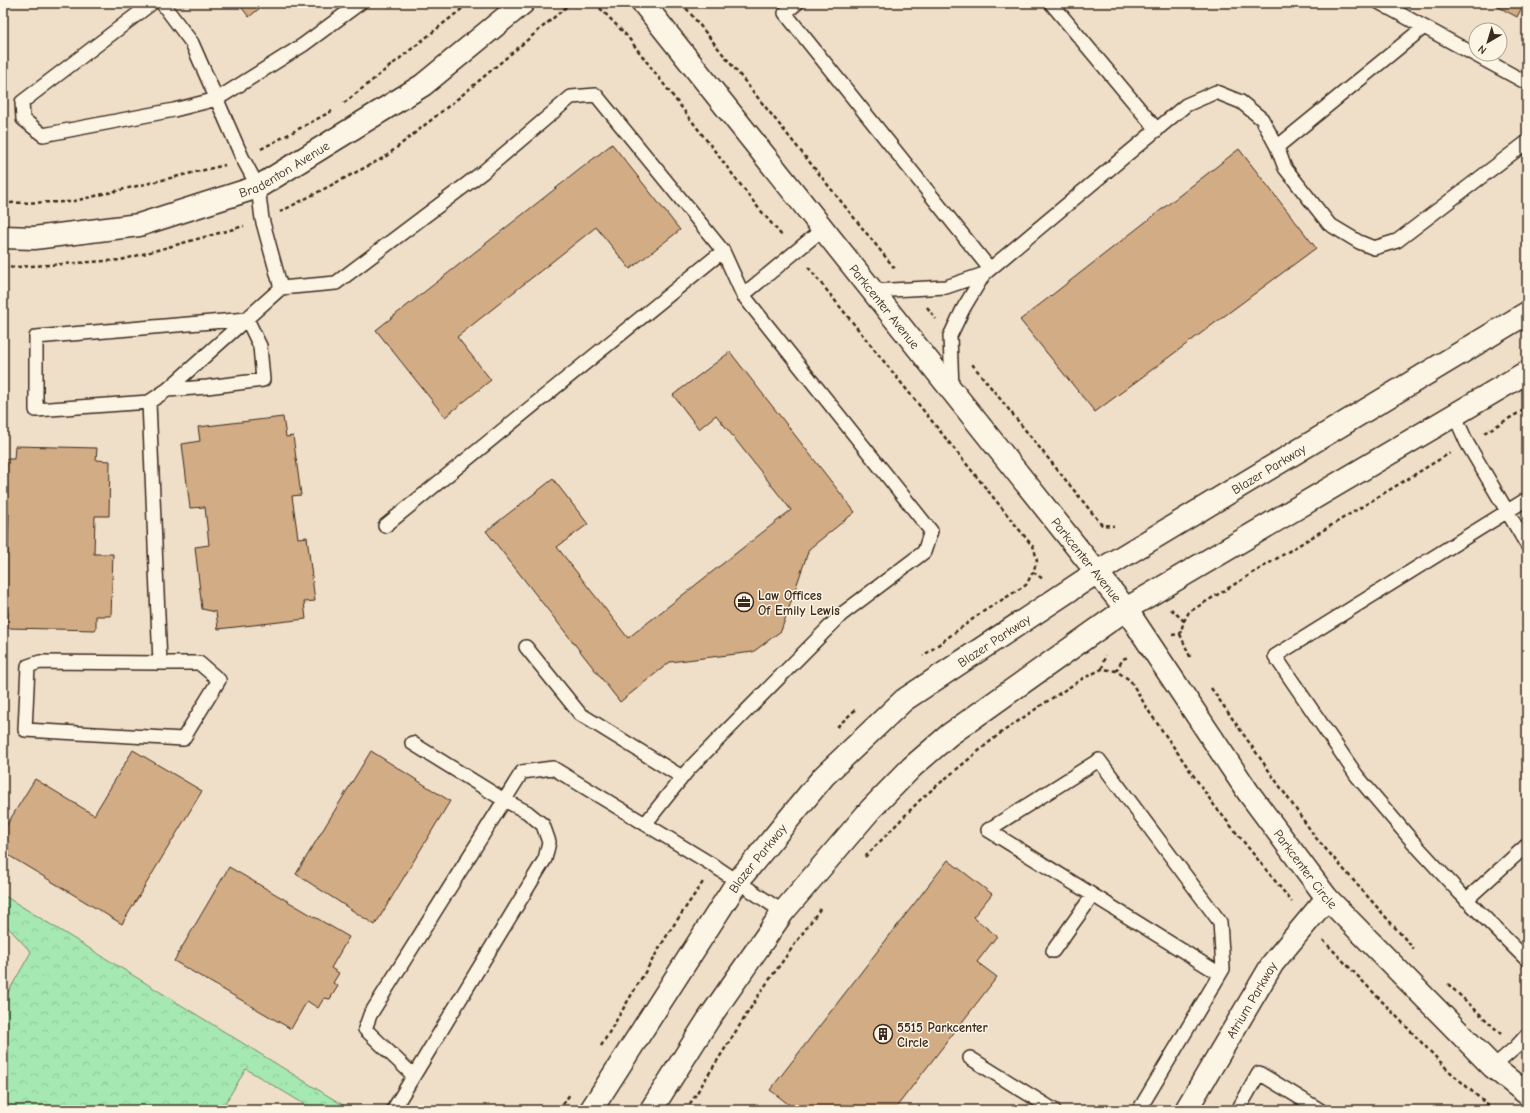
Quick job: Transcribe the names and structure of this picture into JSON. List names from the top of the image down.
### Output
{
  "streets": {
    "street": [
      "Bradenton Avenue",
      "Parkcenter Avenue",
      "Blazer Parkway",
      "Parkcenter Circle",
      "Atrium Parkway"
    ]
  },
  "crossings": [
    ["Parkcenter Avenue", "Blazer Parkway"],
    ["Parkcenter Avenue", "Parkcenter Circle"],
    ["Parkcenter Circle", "Atrium Parkway"]
  ],
  "places": {
    "office": ["Law Offices Of Emily Lewis"],
    "building": ["5515 Parkcenter Circle"]
  },
  "north": "bottom left"
}
